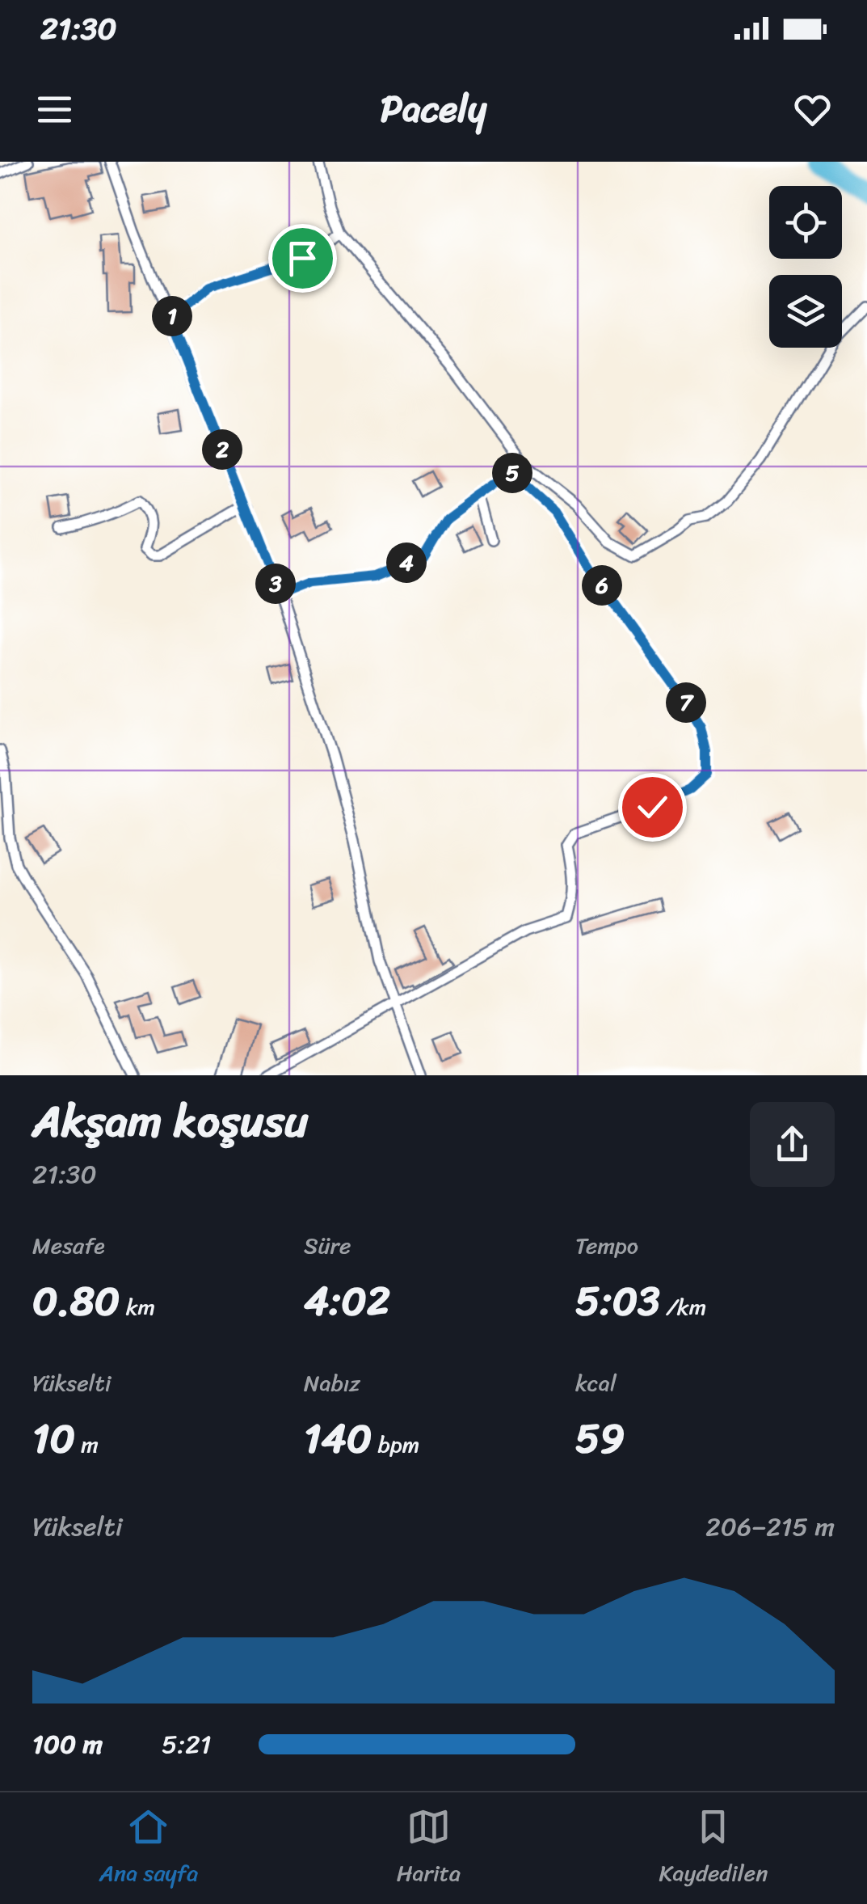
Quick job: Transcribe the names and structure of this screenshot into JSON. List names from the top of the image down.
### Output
{
  "page": {
    "status": "21:30",
    "header": "Pacely",
    "pins": [
      "1",
      "2",
      "5",
      "4",
      "3",
      "6",
      "7"
    ],
    "heading": ["Akşam koşusu", "21:30"],
    "stats": [
      ["Mesafe", "0.80 km"],
      ["Süre", "4:02"],
      ["Tempo", "5:03 /km"],
      ["Yükselti", "10 m"],
      ["Nabız", "140 bpm"],
      ["kcal", "59"]
    ],
    "chart": ["Yükselti", "206–215 m"],
    "list": [
      {
        "name": "100 m",
        "note": "5:21"
      }
    ],
    "tabs": ["Ana sayfa", "Harita", "Kaydedilen"]
  }
}
